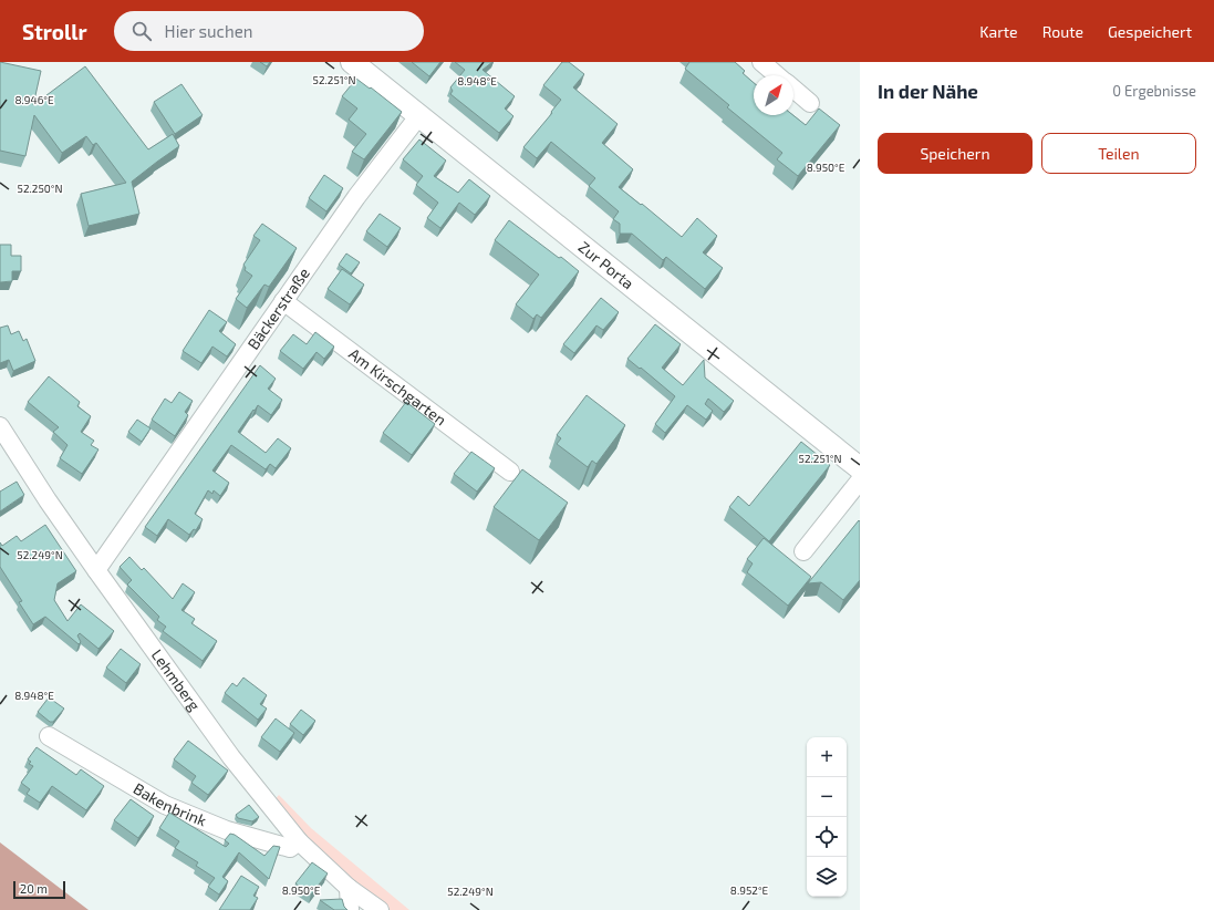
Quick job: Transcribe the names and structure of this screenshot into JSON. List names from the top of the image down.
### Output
{
  "streets": {
    "main road": ["Zur Porta"],
    "street": [
      "Bäckerstraße",
      "Am Kirschgarten",
      "Lehmberg",
      "Bakenbrink"
    ]
  },
  "crossings": [
    ["Zur Porta", "Bäckerstraße"],
    ["Bäckerstraße", "Am Kirschgarten"],
    ["Bäckerstraße", "Lehmberg"],
    ["Lehmberg", "Bakenbrink"]
  ],
  "scale_bar": "20 m",
  "north": "top right",
  "page": {
    "header": "Strollr",
    "search": "Hier suchen",
    "nav": ["Karte", "Route", "Gespeichert"],
    "heading": ["In der Nähe", "0 Ergebnisse"],
    "buttons": ["Speichern", "Teilen"],
    "map_buttons": ["+", "−"],
    "scale": "20 m"
  },
  "coordinates": [
    "52.251°N",
    "8.948°E",
    "8.946°E",
    "8.950°E",
    "52.250°N",
    "52.249°N",
    "8.952°E"
  ]
}
